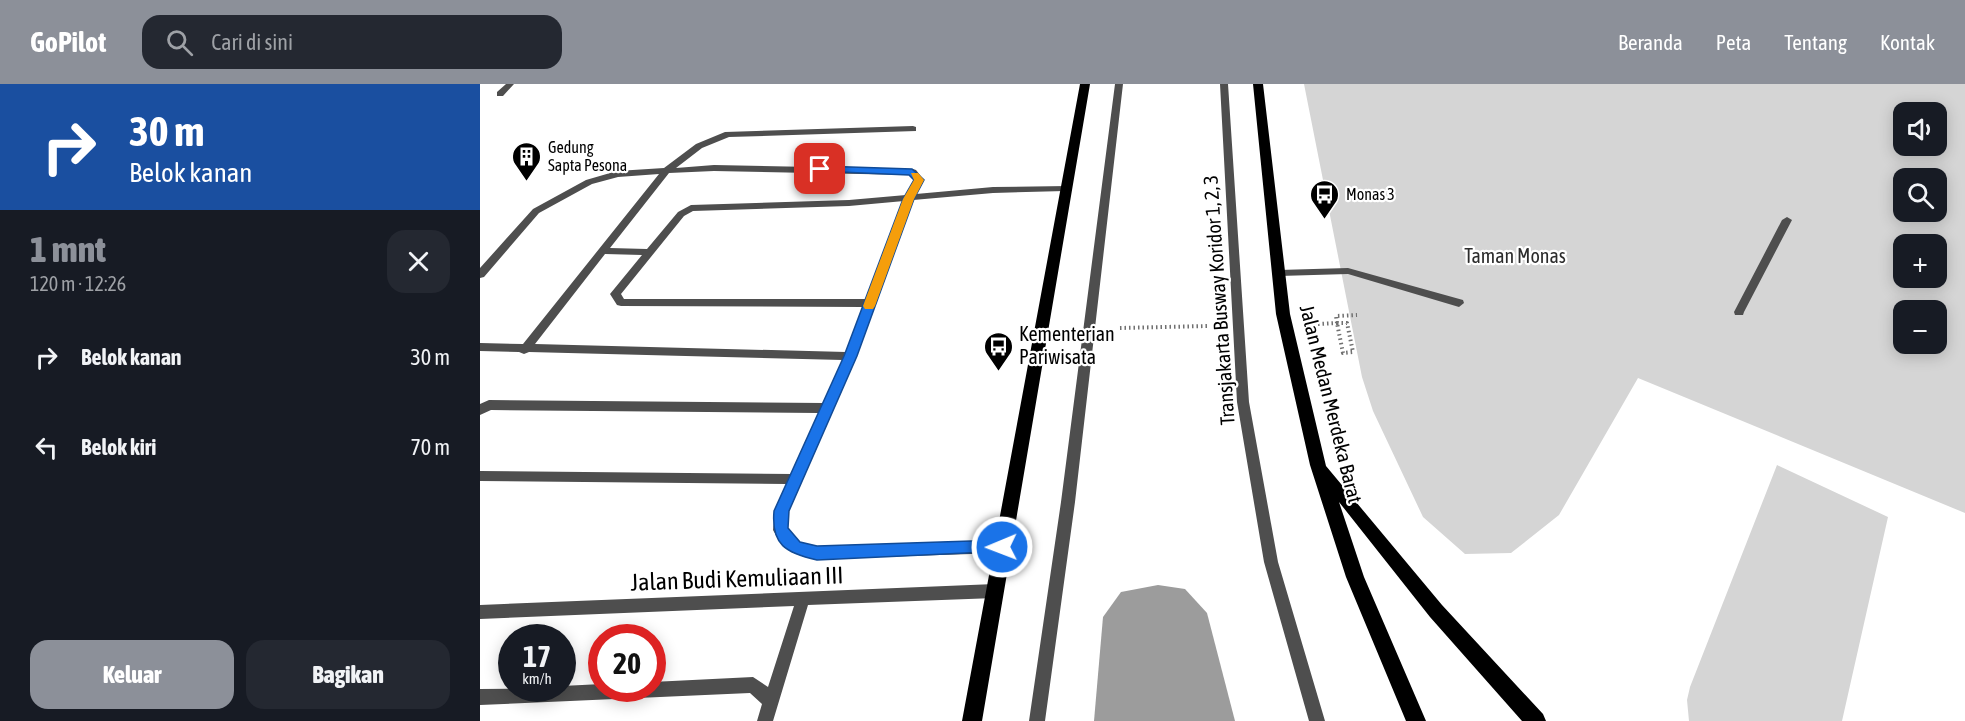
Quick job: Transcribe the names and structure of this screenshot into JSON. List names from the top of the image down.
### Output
{
  "streets": {
    "main road": ["Jalan Medan Merdeka Barat"],
    "street": ["Transjakarta Busway Koridor 1, 2, 3", "Jalan Budi Kemuliaan III"]
  },
  "parks": ["Taman Monas"],
  "places": {
    "building": ["Gedung Sapta Pesona"],
    "bus stop": ["Monas 3", "Kementerian Pariwisata"]
  },
  "page": {
    "header": "GoPilot",
    "search": "Cari di sini",
    "nav": [
      "Beranda",
      "Peta",
      "Tentang",
      "Kontak"
    ],
    "turn": ["30 m", "Belok kanan"],
    "map_buttons": ["+", "−"],
    "heading": ["1 mnt", "120 m · 12:26"],
    "list": [
      {
        "name": "Belok kanan",
        "value": "30 m"
      },
      {
        "name": "Belok kiri",
        "value": "70 m"
      }
    ],
    "speed": "17 km/h",
    "limit": "20",
    "buttons": ["Keluar", "Bagikan"]
  }
}
